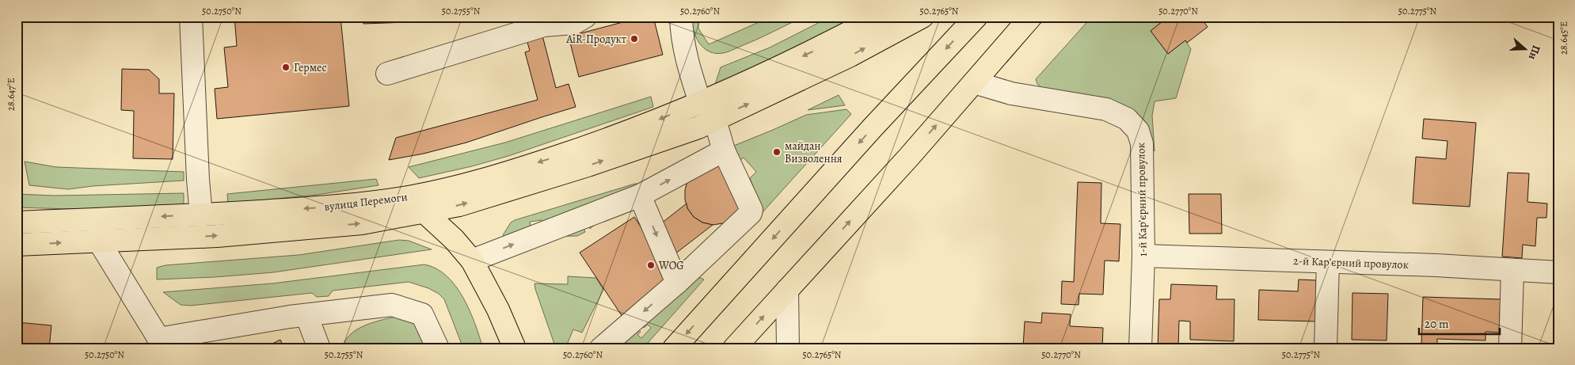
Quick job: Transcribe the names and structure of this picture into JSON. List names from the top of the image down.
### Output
{
  "streets": {
    "main road": ["вулиця Перемоги"],
    "street": ["1-й Карʼєрний провулок", "2-й Карʼєрний провулок"]
  },
  "crossings": [
    ["1-й Карʼєрний провулок", "2-й Карʼєрний провулок"]
  ],
  "places": [
    "AiR-Продукт",
    "Гермес",
    "майдан Визволення",
    "WOG"
  ],
  "scale_bar": "20 m",
  "north": "right",
  "coordinates": [
    "50.2750°N",
    "50.2755°N",
    "50.2760°N",
    "50.2765°N",
    "50.2770°N",
    "50.2775°N",
    "28.645°E",
    "28.647°E"
  ]
}
